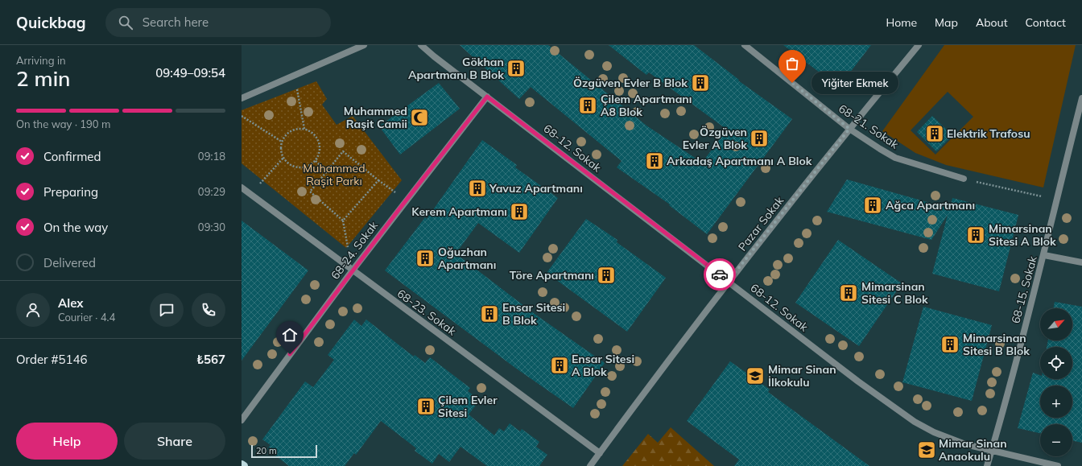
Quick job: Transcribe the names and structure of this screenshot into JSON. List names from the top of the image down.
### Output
{
  "streets": {
    "street": [
      "68-21. Sokak",
      "68-12. Sokak",
      "Pazar Sokak",
      "68-24. Sokak",
      "68-15. Sokak",
      "68-23. Sokak"
    ]
  },
  "crossings": [
    ["68-21. Sokak", "Pazar Sokak"],
    ["68-12. Sokak", "Pazar Sokak"],
    ["68-12. Sokak", "68-24. Sokak"],
    ["68-12. Sokak", "68-15. Sokak"],
    ["Pazar Sokak", "68-23. Sokak"],
    ["68-24. Sokak", "68-23. Sokak"]
  ],
  "parks": ["Muhammed Raşit Parkı"],
  "places": {
    "building": [
      "Gökhan Apartmanı B Blok",
      "Özgüven Evler B Blok",
      "Çilem Apartmanı A8 Blok",
      "Elektrik Trafosu",
      "Özgüven Evler A Blok",
      "Arkadaş Apartmanı A Blok",
      "Yavuz Apartmanı",
      "Ağca Apartmanı",
      "Kerem Apartmanı",
      "Mimarsinan Sitesi A Blok",
      "Oğuzhan Apartmanı",
      "Töre Apartmanı",
      "Mimarsinan Sitesi C Blok",
      "Ensar Sitesi B Blok",
      "Mimarsinan Sitesi B Blok",
      "Ensar Sitesi A Blok",
      "Çilem Evler Sitesi"
    ],
    "other": ["Yiğiter Ekmek"],
    "mosque": ["Muhammed Raşit Camii"],
    "school or university": ["Mimar Sinan İlkokulu", "Mimar Sinan Anaokulu"]
  },
  "scale_bar": "20 m",
  "north": "top right",
  "page": {
    "header": "Quickbag",
    "search": "Search here",
    "nav": [
      "Home",
      "Map",
      "About",
      "Contact"
    ],
    "heading": ["2 min", "Arriving in", "09:49–09:54"],
    "panel": [
      "Alex",
      "Courier · 4.4",
      "Order #5146",
      "₺567"
    ],
    "bubble": "Yiğiter Ekmek",
    "bar": "On the way · 190 m",
    "list": [
      ["Confirmed", "09:18"],
      ["Preparing", "09:29"],
      ["On the way", "09:30"],
      "Delivered"
    ],
    "map_buttons": ["+", "−"],
    "buttons": ["Help", "Share"],
    "scale": "20 m"
  }
}
